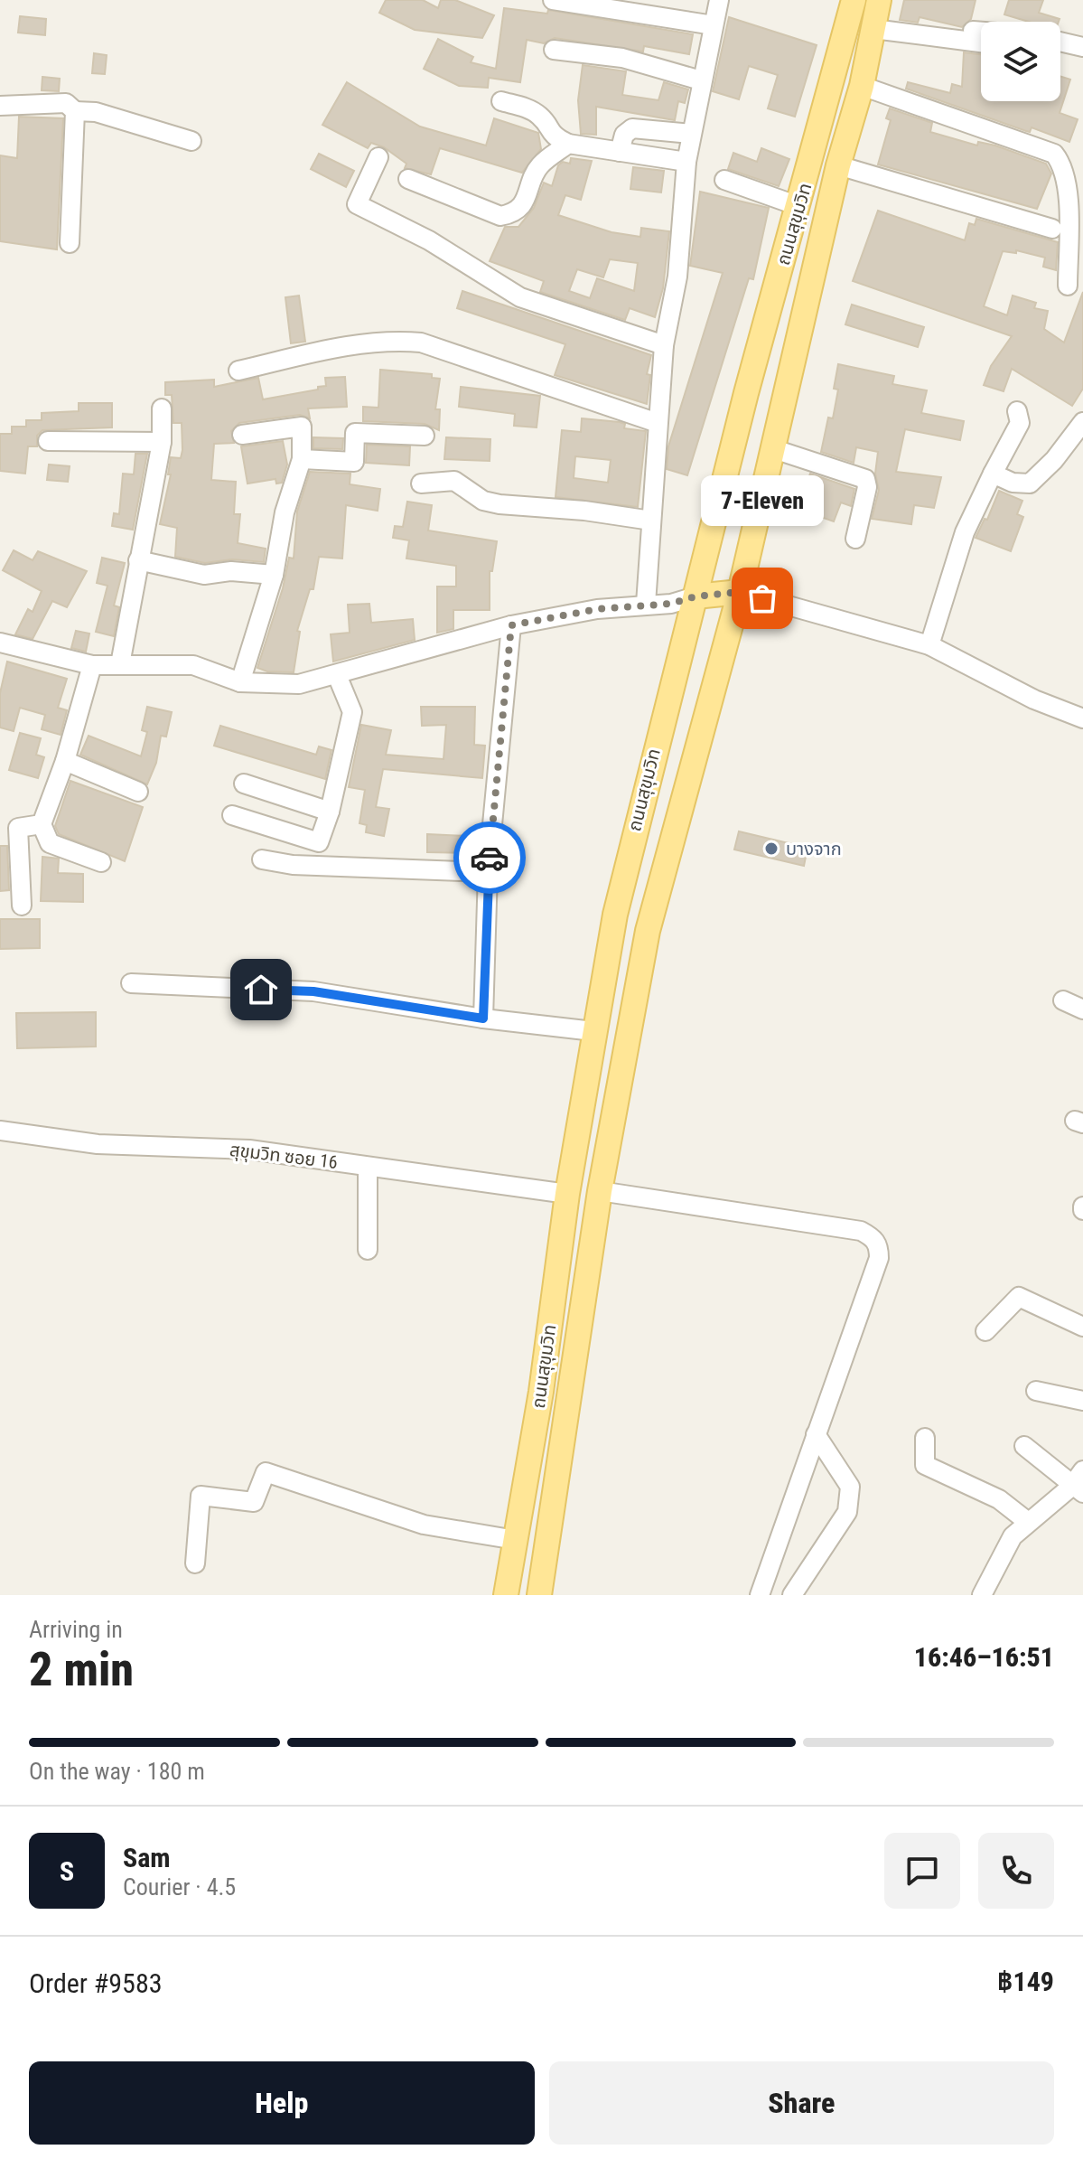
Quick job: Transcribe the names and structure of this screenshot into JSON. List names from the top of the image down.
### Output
{
  "streets": {
    "main road": ["ถนนสุขุมวิท"],
    "street": ["สุขุมวิท ซอย 16"]
  },
  "crossings": [
    ["ถนนสุขุมวิท", "สุขุมวิท ซอย 16"]
  ],
  "places": ["7-Eleven", "บางจาก"],
  "page": {
    "bubble": "7-Eleven",
    "heading": ["2 min", "Arriving in", "16:46–16:51"],
    "panel": [
      "Sam",
      "Courier · 4.5",
      "Order #9583",
      "฿149"
    ],
    "bar": "On the way · 180 m",
    "round": "S",
    "buttons": ["Help", "Share"]
  }
}
